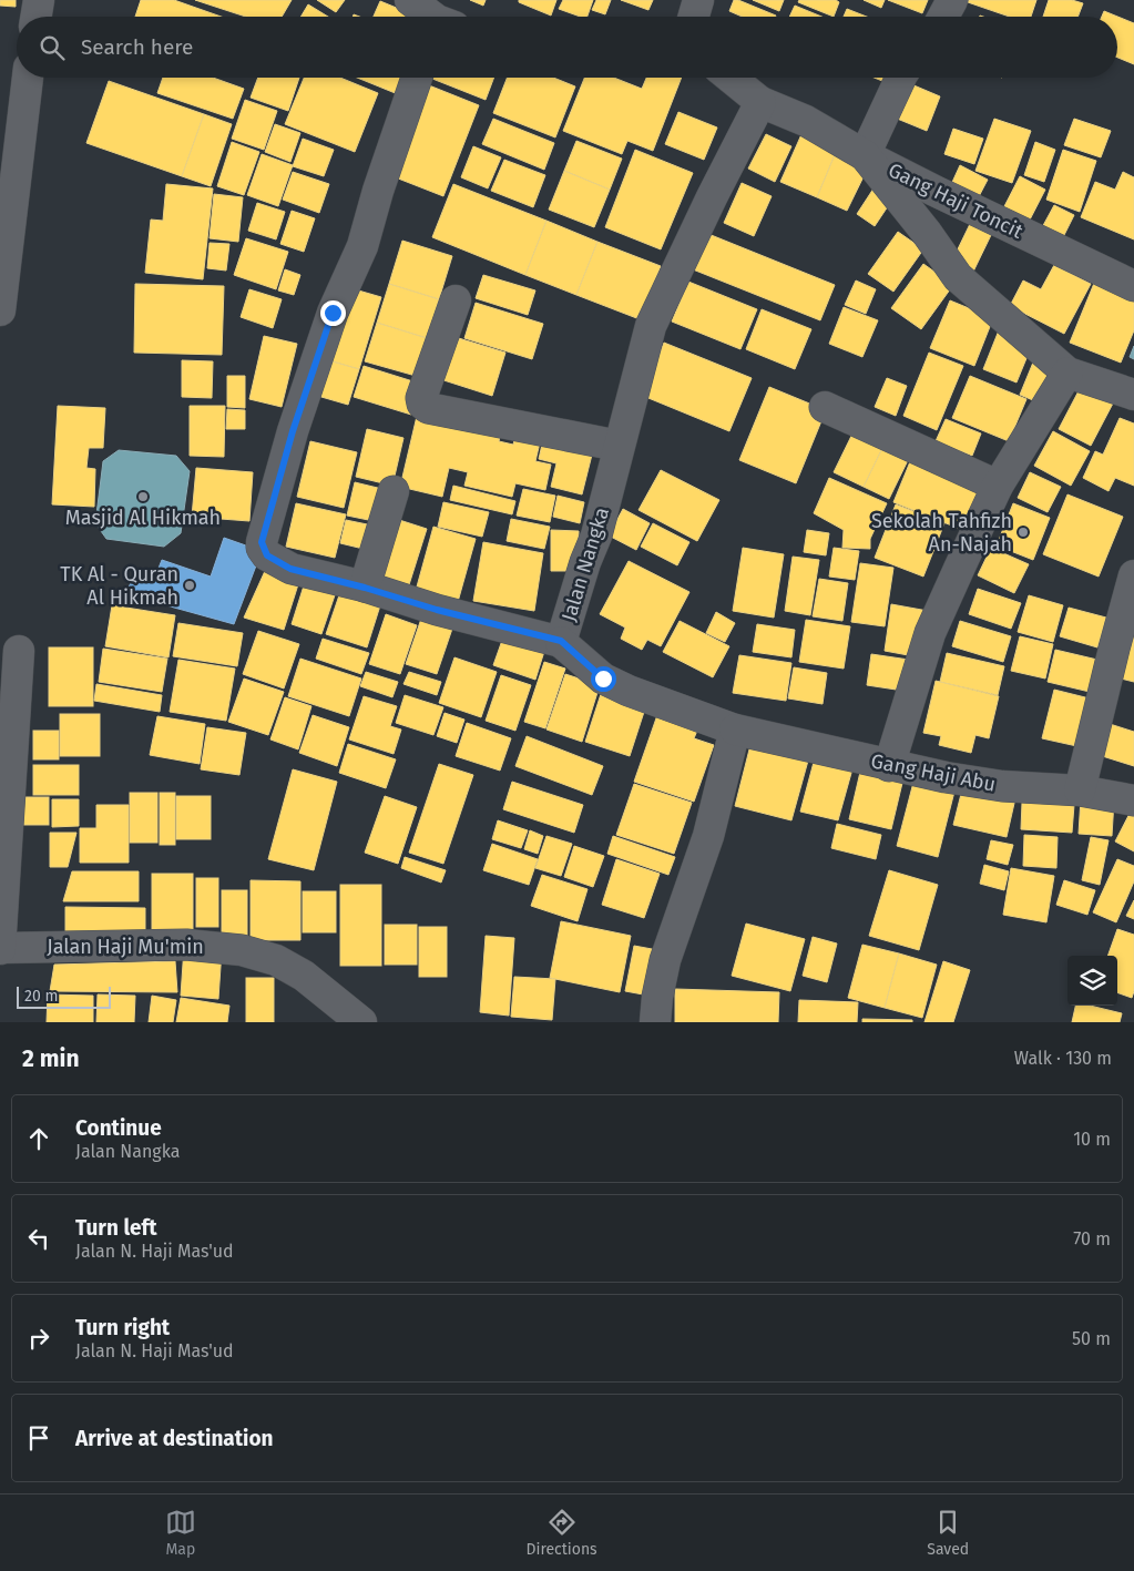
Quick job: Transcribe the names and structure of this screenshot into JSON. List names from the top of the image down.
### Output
{
  "streets": {
    "street": [
      "Gang Haji Toncit",
      "Jalan Nangka",
      "Gang Haji Abu",
      "Jalan Haji Mu'min"
    ]
  },
  "crossings": [
    ["Jalan Nangka", "Gang Haji Abu"]
  ],
  "places": ["Masjid Al Hikmah", "Sekolah Tahfizh An-Najah", "TK Al - Quran Al Hikmah"],
  "scale_bar": "20 m",
  "page": {
    "search": "Search here",
    "scale": "20 m",
    "heading": ["2 min", "Walk · 130 m"],
    "list": [
      ["Continue", "Jalan Nangka", "10 m"],
      ["Turn left", "Jalan N. Haji Mas'ud", "70 m"],
      ["Turn right", "Jalan N. Haji Mas'ud", "50 m"],
      "Arrive at destination"
    ],
    "nav": ["Map", "Directions", "Saved"]
  }
}
